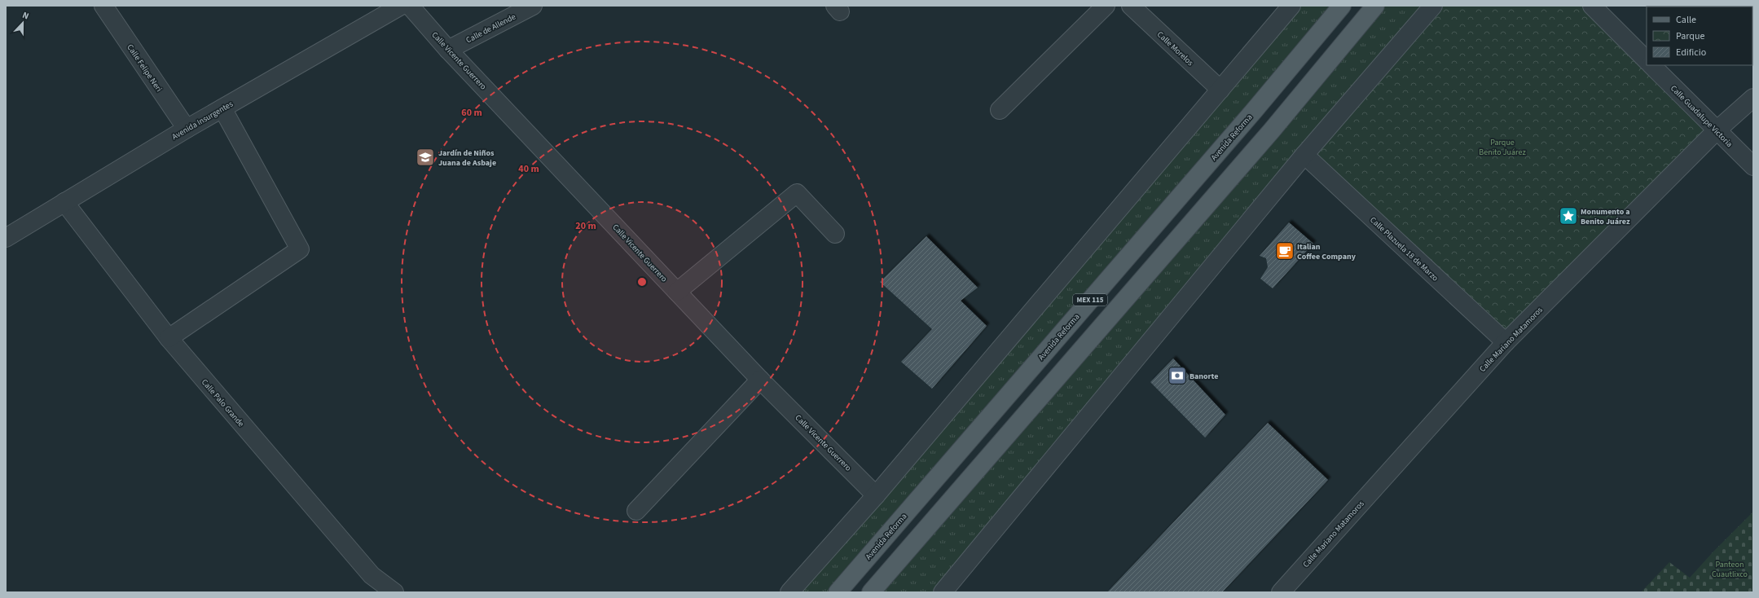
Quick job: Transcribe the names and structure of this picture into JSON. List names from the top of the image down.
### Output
{
  "streets": {
    "main road": ["Avenida Reforma", "MEX 115"],
    "street": [
      "Calle de Allende",
      "Calle Morelos",
      "Calle Vicente Guerrero",
      "Calle Felipe Neri",
      "Calle Guadalupe Victoria",
      "Avenida Insurgentes",
      "Calle Plazuela 18 de Marzo",
      "Calle Mariano Matamoros",
      "Calle Palo Grande"
    ]
  },
  "crossings": [
    ["Calle de Allende", "Calle Vicente Guerrero"],
    ["Calle Felipe Neri", "Avenida Insurgentes"],
    ["Calle Guadalupe Victoria", "Calle Mariano Matamoros"],
    ["Avenida Insurgentes", "Calle Palo Grande"],
    ["Calle Plazuela 18 de Marzo", "Calle Mariano Matamoros"]
  ],
  "parks": ["Parque Benito Juárez", "Panteon Cuautlixco"],
  "places": {
    "school or university": ["Jardín de Niños Juana de Asbaje"],
    "place": ["Monumento a Benito Juárez"],
    "cafe": ["Italian Coffee Company"],
    "bank": ["Banorte"]
  },
  "legend": ["Calle", "Parque", "Edificio"],
  "north": "top",
  "rings": ["60 m", "40 m", "20 m"]
}
